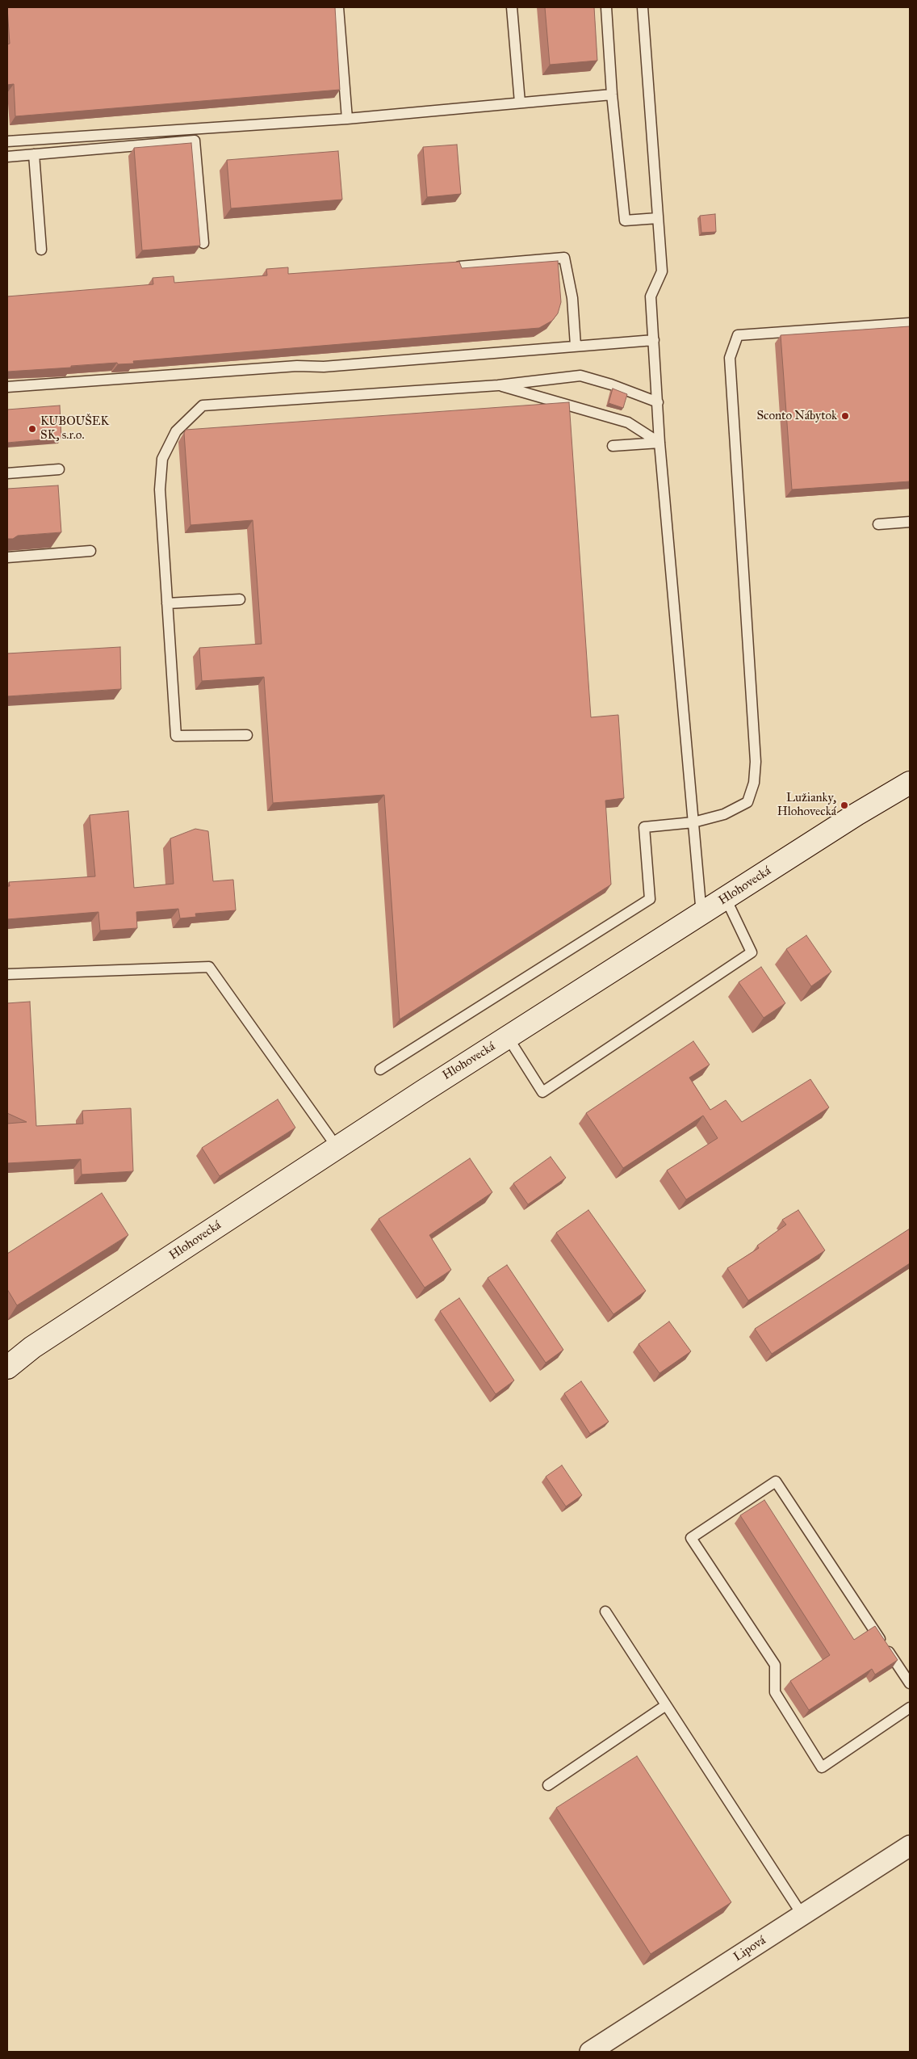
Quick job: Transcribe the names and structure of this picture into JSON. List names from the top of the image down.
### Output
{
  "streets": {
    "main road": ["Hlohovecká"],
    "street": ["Lipová"]
  },
  "places": ["Sconto Nábytok", "KUBOUŠEK SK, s.r.o.", "Lužianky, Hlohovecká"]
}
